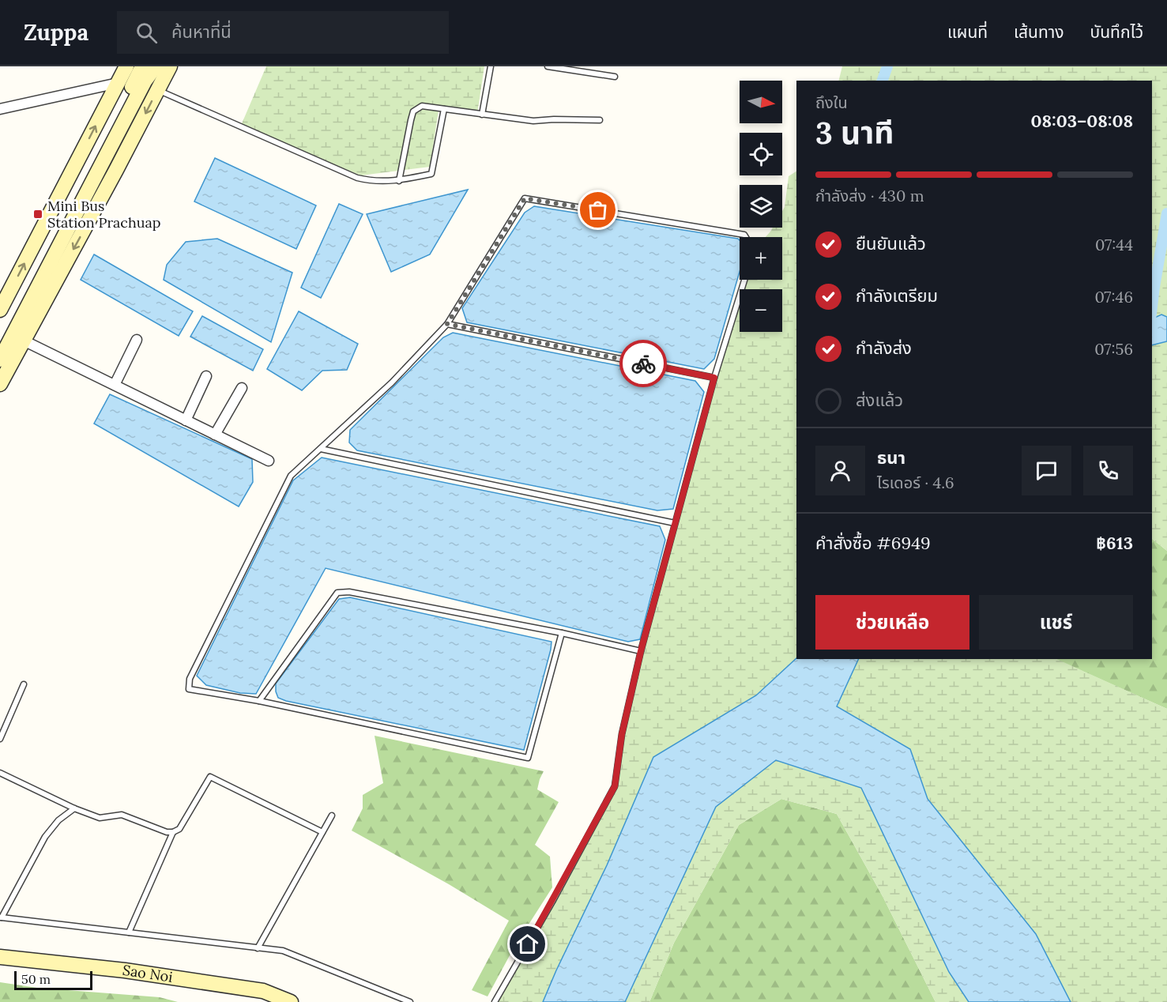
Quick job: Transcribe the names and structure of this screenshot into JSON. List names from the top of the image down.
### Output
{
  "streets": {
    "main road": ["Sao Noi"]
  },
  "places": {
    "transit": ["Mini Bus Station Prachuap"]
  },
  "scale_bar": "50 m",
  "north": "right",
  "page": {
    "header": "Zuppa",
    "search": "ค้นหาที่นี่",
    "nav": ["แผนที่", "เส้นทาง", "บันทึกไว้"],
    "map_buttons": ["+", "−"],
    "heading": ["3 นาที", "ถึงใน", "08:03–08:08"],
    "panel": [
      "ธนา",
      "ไรเดอร์ · 4.6",
      "คำสั่งซื้อ #6949",
      "฿613"
    ],
    "bar": "กำลังส่ง · 430 m",
    "list": [
      ["ยืนยันแล้ว", "07:44"],
      ["กำลังเตรียม", "07:46"],
      ["กำลังส่ง", "07:56"],
      "ส่งแล้ว"
    ],
    "buttons": ["ช่วยเหลือ", "แชร์"],
    "scale": "50 m"
  }
}
